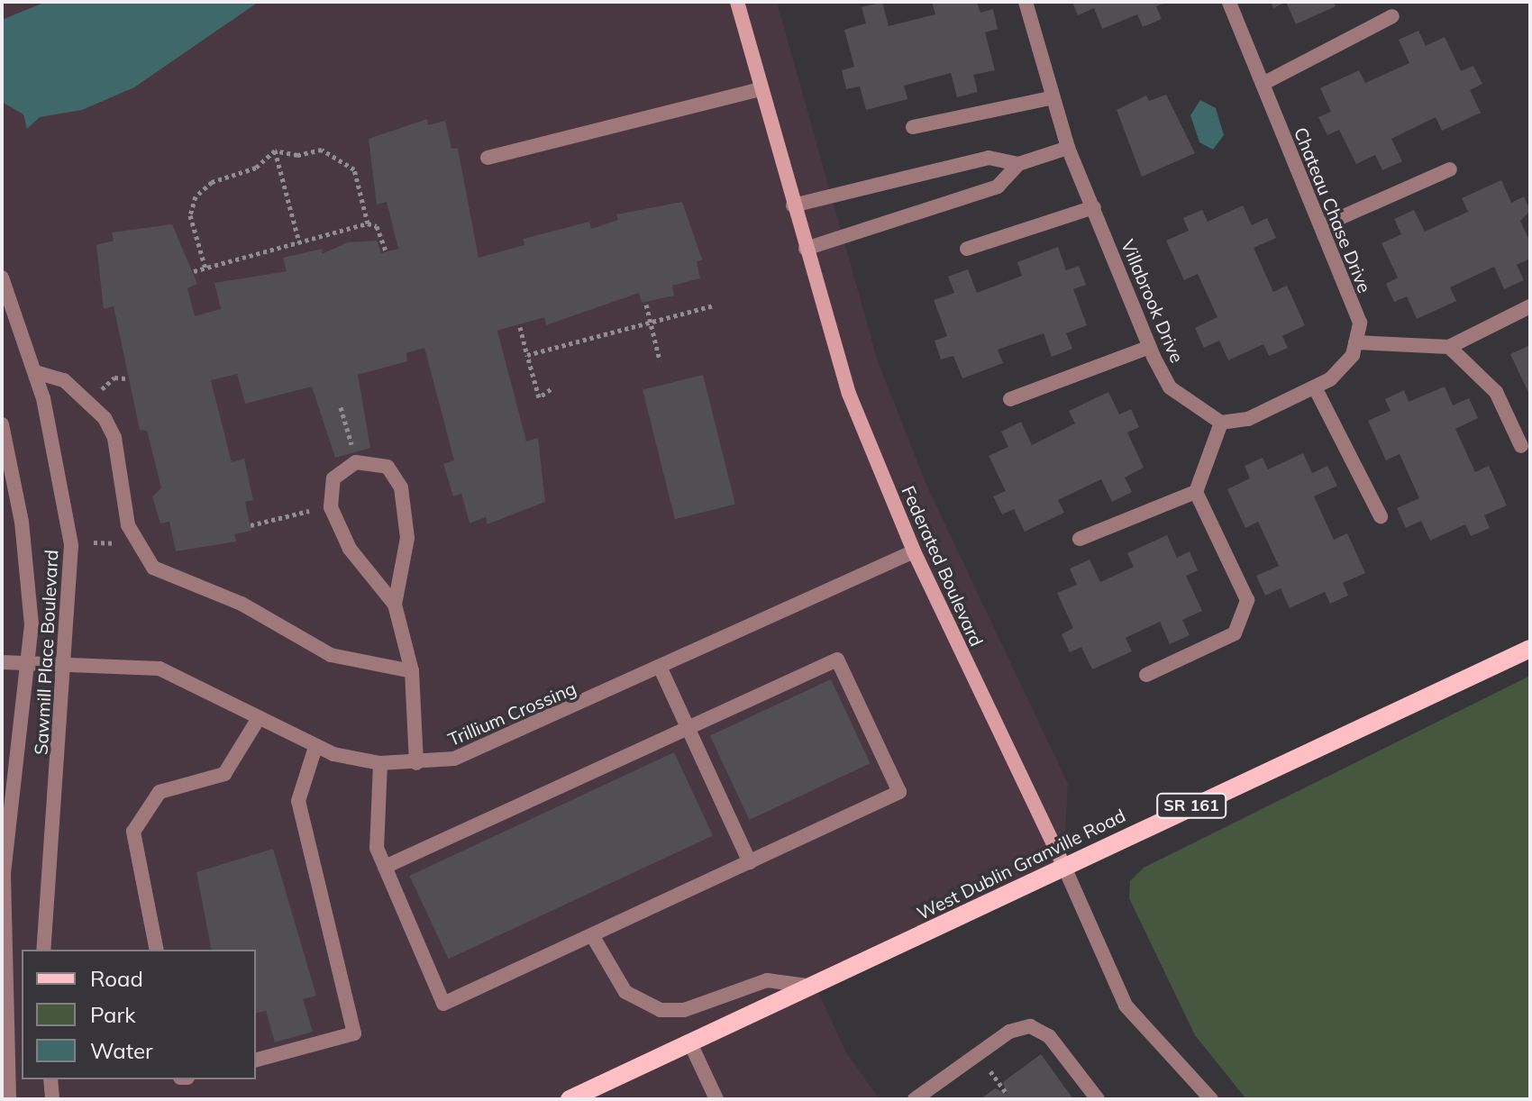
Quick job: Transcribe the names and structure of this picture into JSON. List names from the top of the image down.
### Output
{
  "streets": {
    "main road": ["Federated Boulevard", "SR 161", "West Dublin Granville Road"],
    "street": [
      "Chateau Chase Drive",
      "Villabrook Drive",
      "Sawmill Place Boulevard",
      "Trillium Crossing"
    ]
  },
  "crossings": [
    ["Federated Boulevard", "Trillium Crossing"],
    ["Federated Boulevard", "West Dublin Granville Road"],
    ["Sawmill Place Boulevard", "Trillium Crossing"]
  ],
  "legend": ["Road", "Park", "Water"]
}
